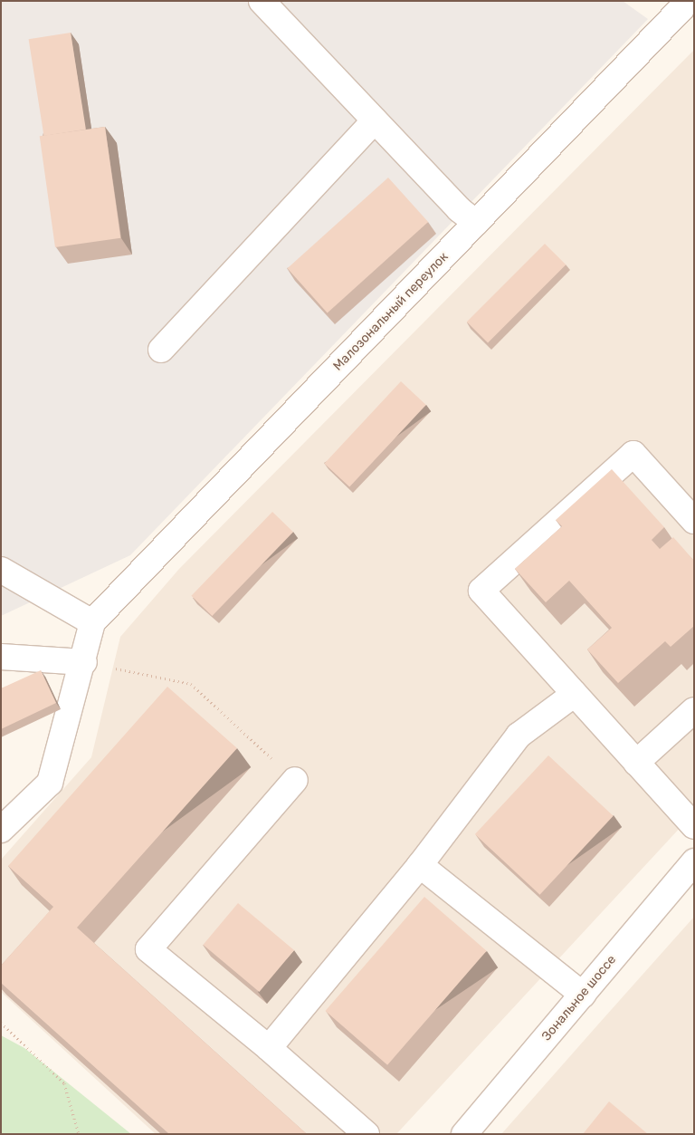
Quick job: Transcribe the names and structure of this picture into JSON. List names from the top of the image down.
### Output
{
  "streets": {
    "street": ["Малозональный переулок", "Зональное шоссе"]
  }
}
